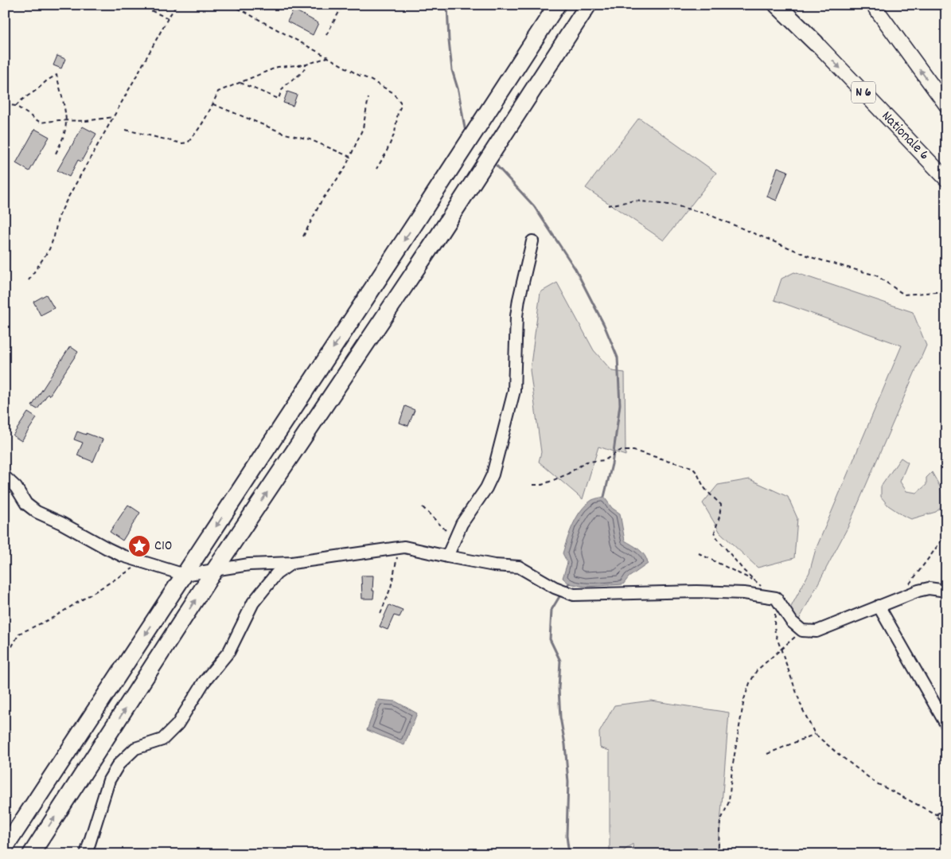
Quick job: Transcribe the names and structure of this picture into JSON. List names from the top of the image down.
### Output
{
  "streets": {
    "main road": ["N 6", "Nationale 6"]
  },
  "places": {
    "place": ["C10"]
  }
}
